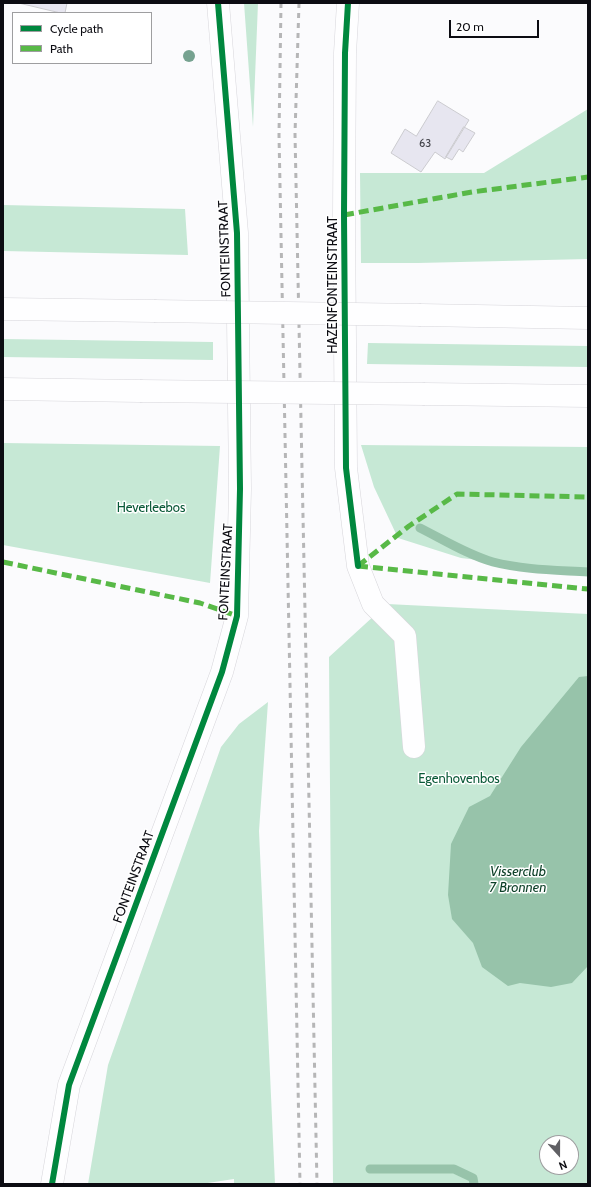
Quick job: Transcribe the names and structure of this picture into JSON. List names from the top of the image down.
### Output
{
  "streets": {
    "main road": ["FONTEINSTRAAT", "HAZENFONTEINSTRAAT"]
  },
  "water": ["Visserclub 7 Bronnen"],
  "parks": ["Heverleebos", "Egenhovenbos"],
  "house_numbers": ["63"],
  "legend": ["Cycle path", "Path"],
  "scale_bar": "20 m",
  "north": "bottom"
}
